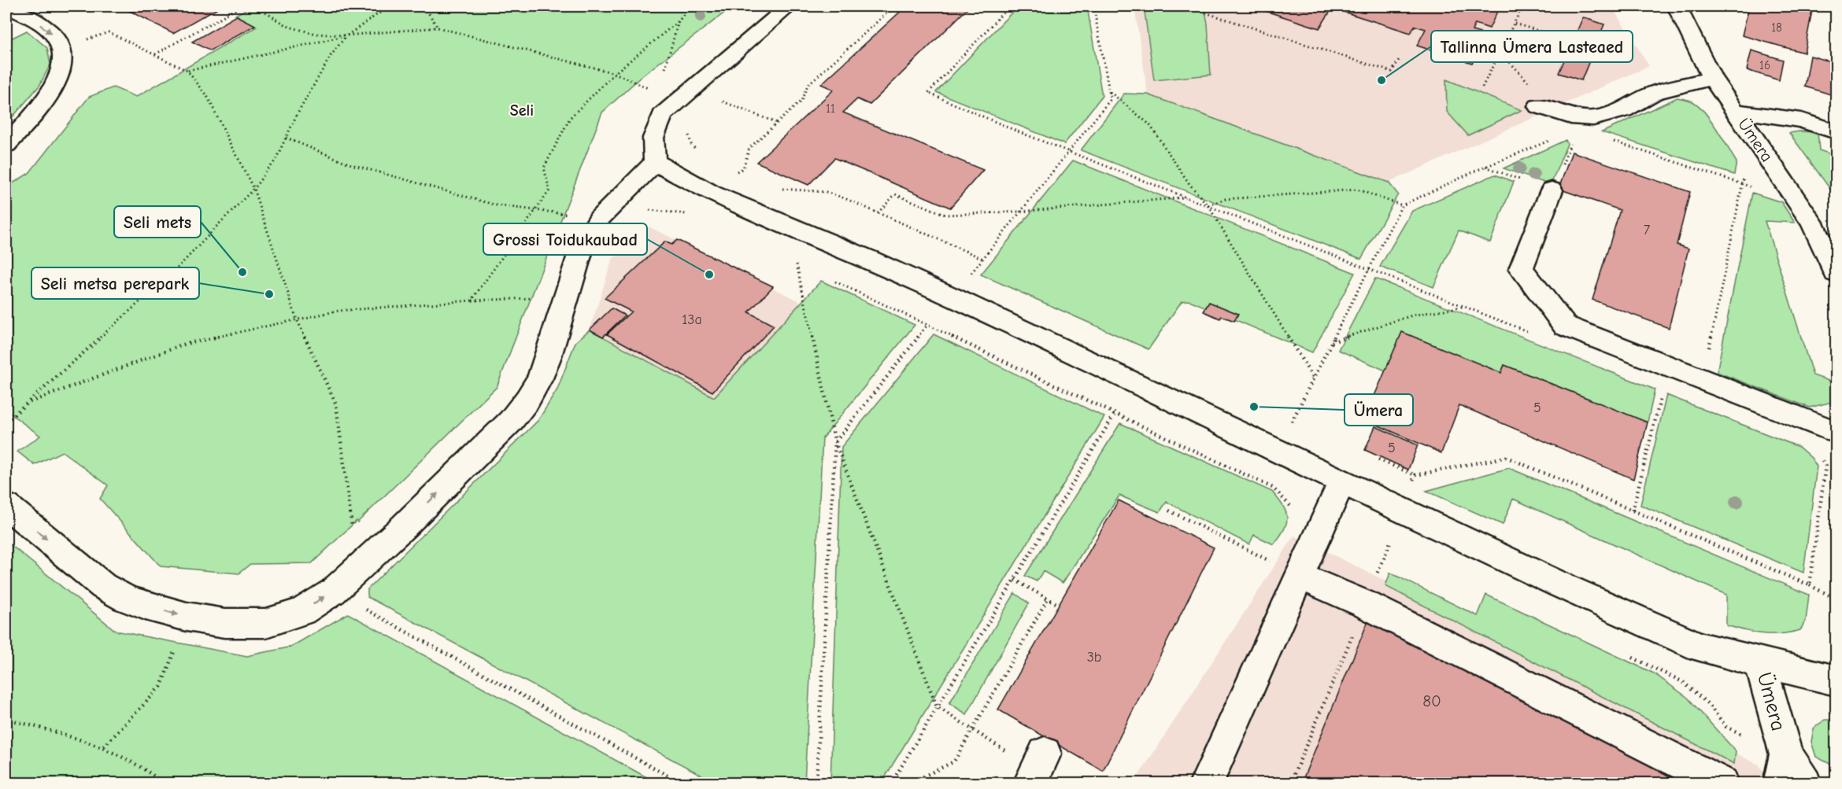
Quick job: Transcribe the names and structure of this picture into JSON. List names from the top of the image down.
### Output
{
  "streets": {
    "street": ["Ümera"]
  },
  "districts": ["Seli"],
  "places": [
    "Tallinna Ümera Lasteaed",
    "Seli mets",
    "Grossi Toidukaubad",
    "Seli metsa perepark",
    "Ümera"
  ],
  "house_numbers": [
    "18",
    "16",
    "11",
    "7",
    "13a",
    "5",
    "5",
    "3b",
    "80"
  ]
}
